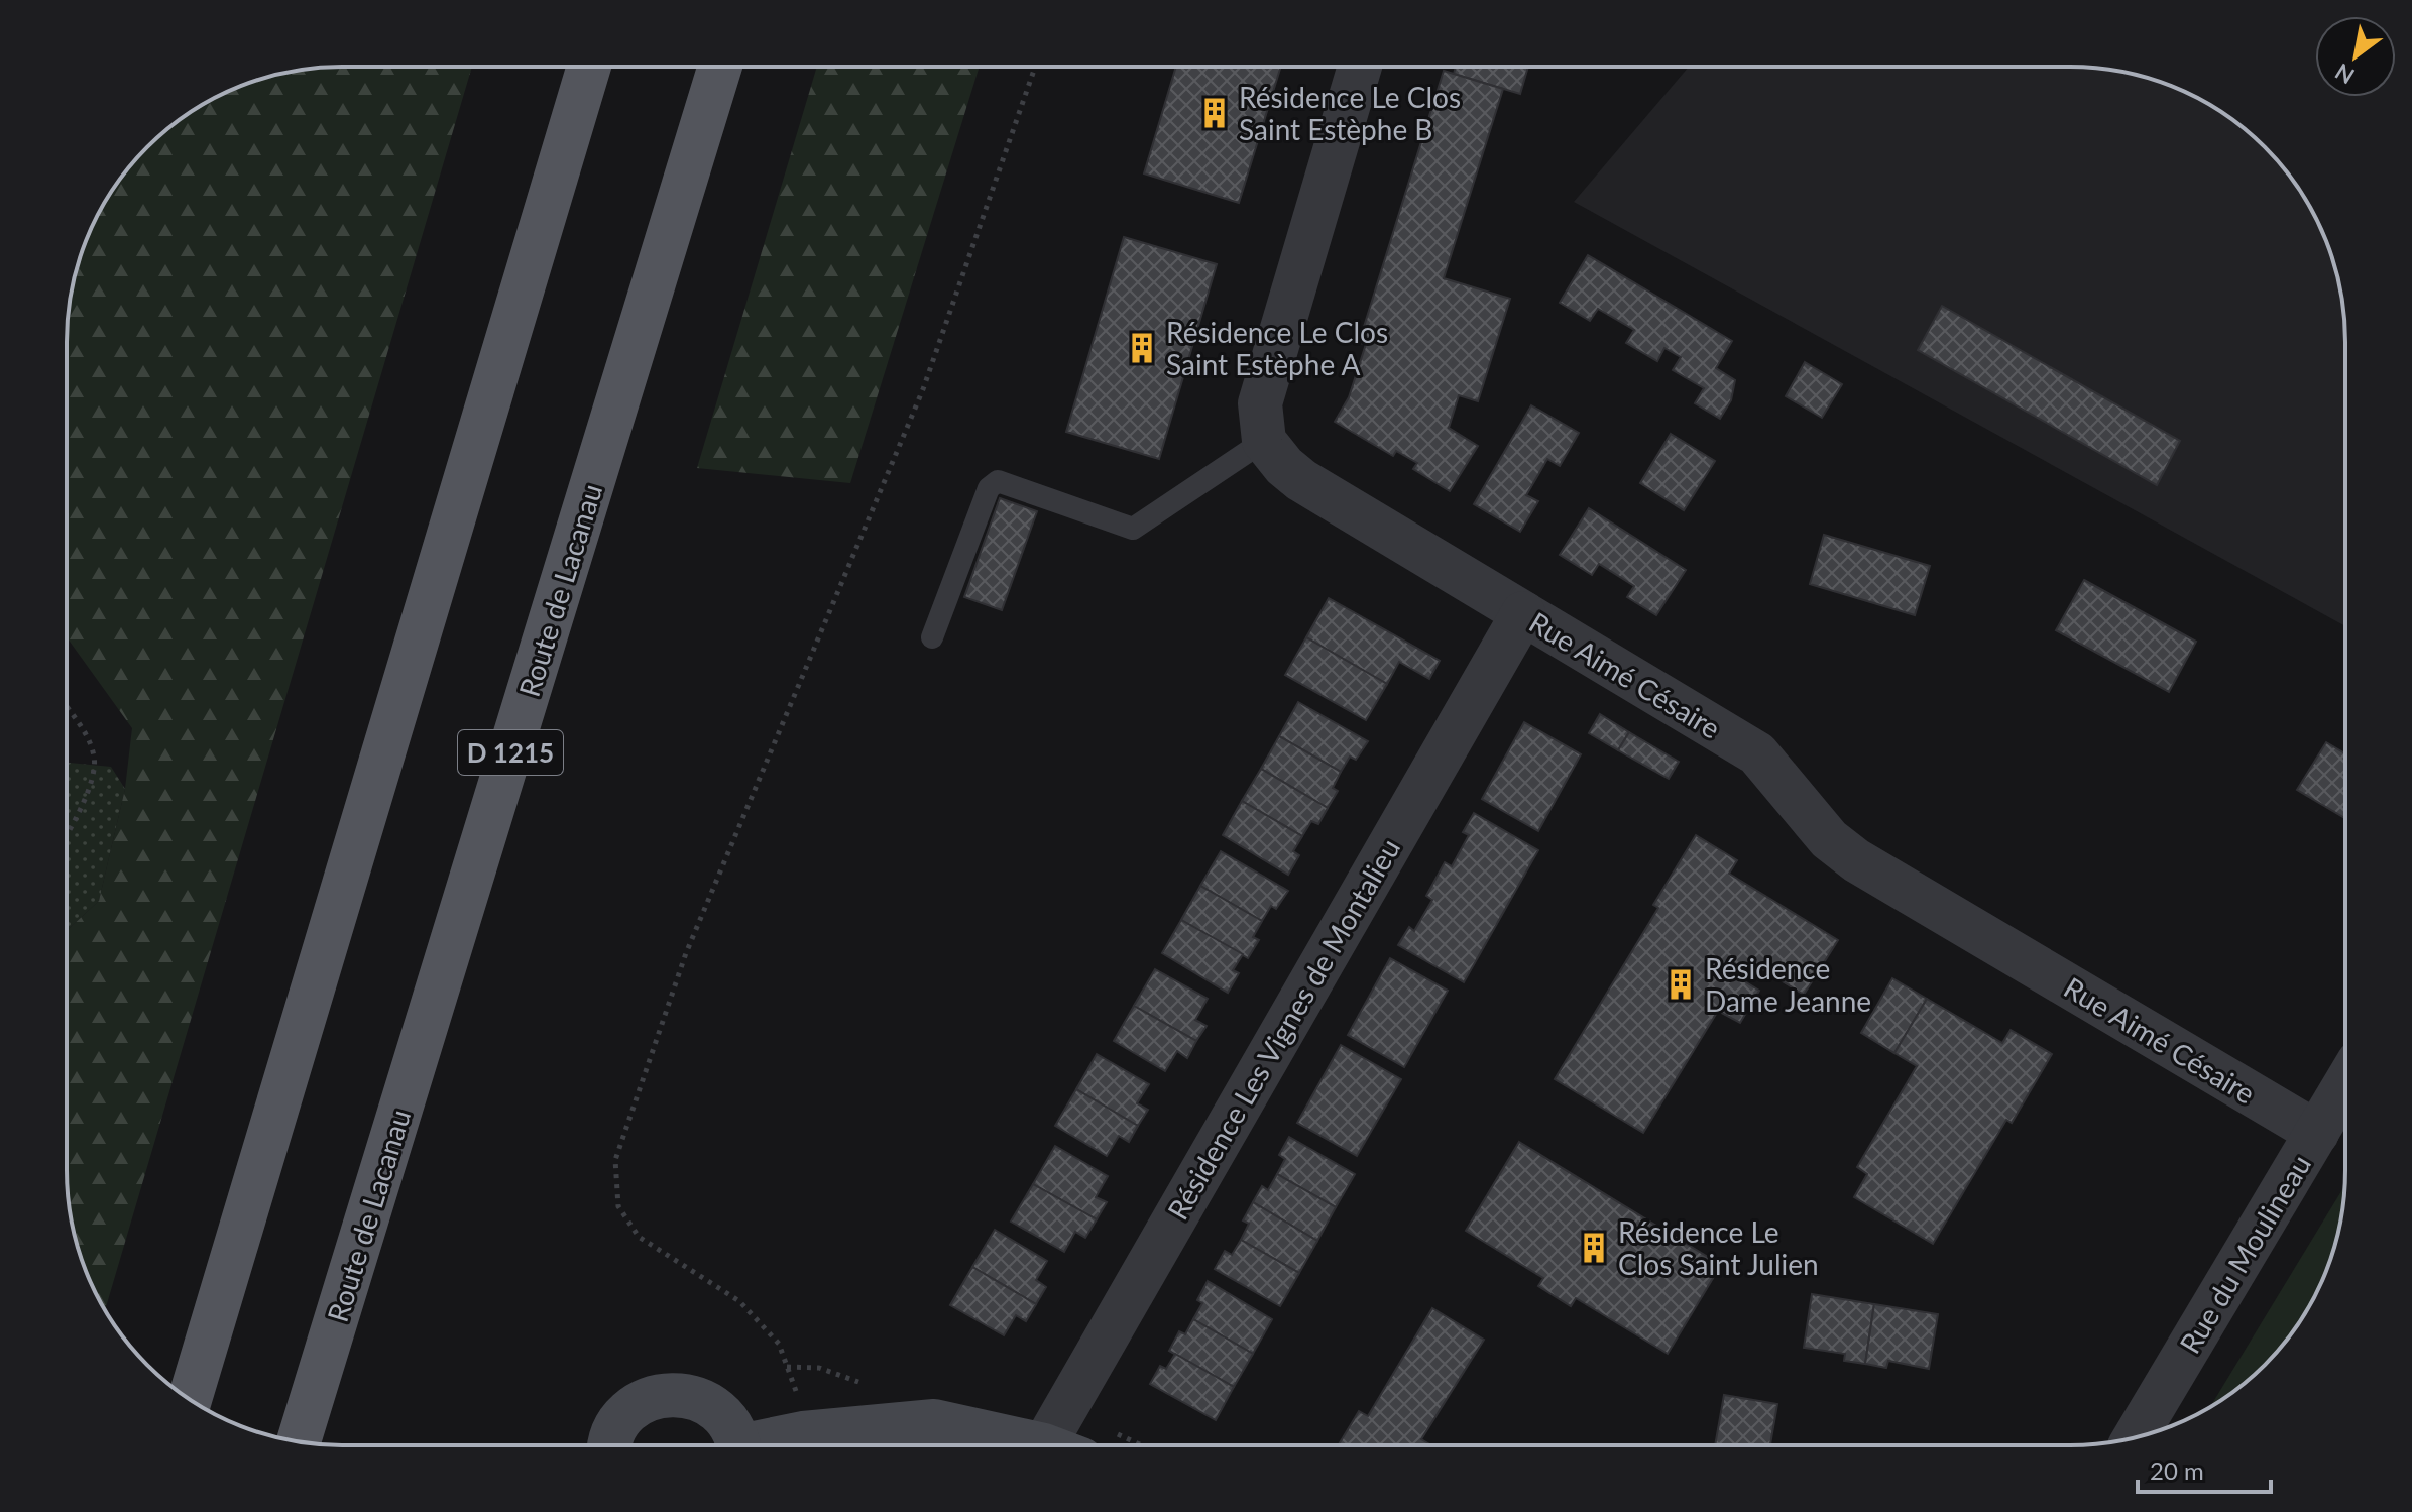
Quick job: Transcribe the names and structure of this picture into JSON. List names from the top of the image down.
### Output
{
  "streets": {
    "main road": ["Route de Lacanau", "D 1215"],
    "street": ["Rue Aimé Césaire", "Résidence Les Vignes de Montalieu", "Rue du Moulineau"]
  },
  "crossings": [
    ["Rue Aimé Césaire", "Résidence Les Vignes de Montalieu"],
    ["Rue Aimé Césaire", "Rue du Moulineau"]
  ],
  "places": {
    "building": [
      "Résidence Le Clos Saint Estèphe B",
      "Résidence Le Clos Saint Estèphe A",
      "Résidence Dame Jeanne",
      "Résidence Le Clos Saint Julien"
    ]
  },
  "scale_bar": "20 m",
  "north": "bottom left"
}
